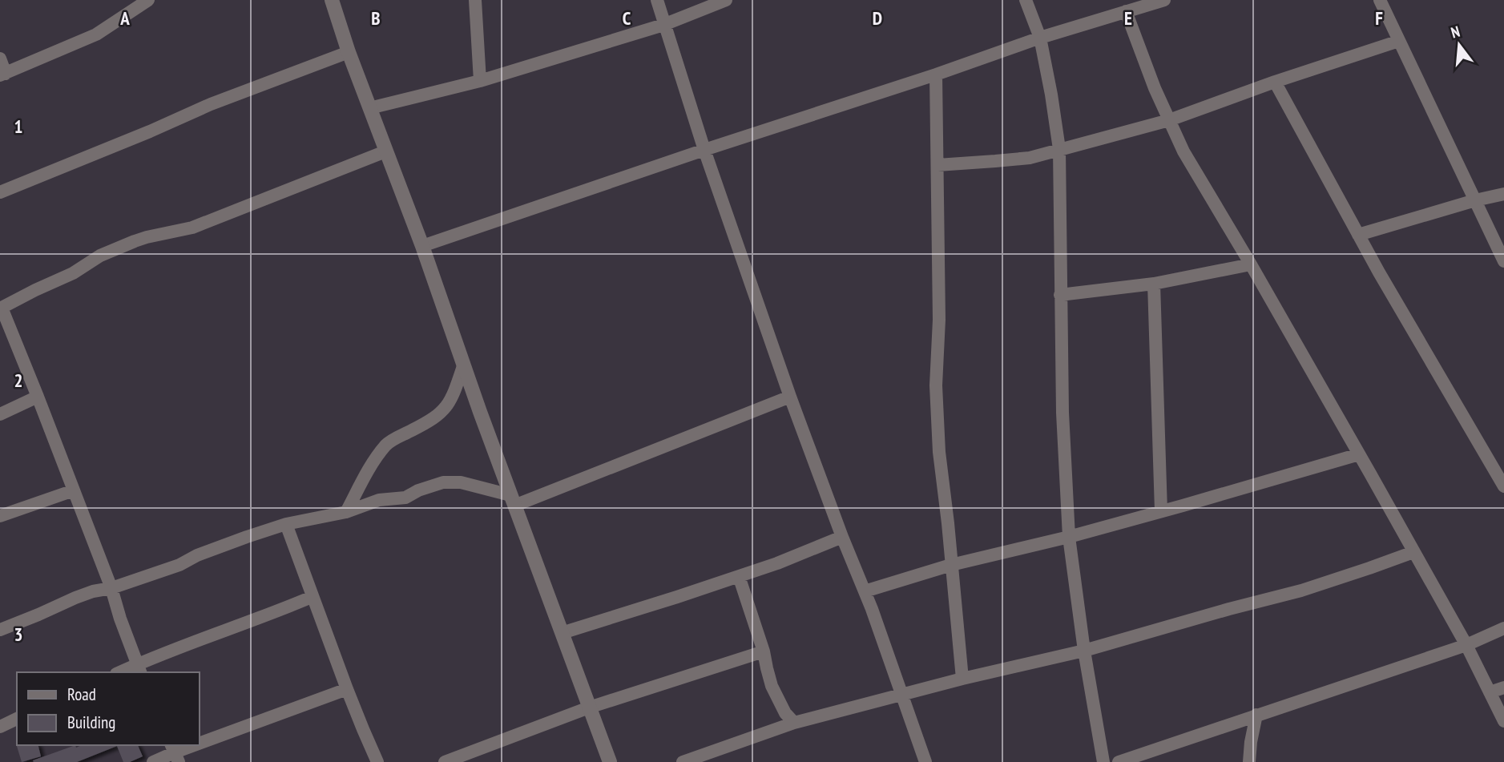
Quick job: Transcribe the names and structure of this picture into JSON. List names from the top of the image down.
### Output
{
  "legend": ["Road", "Building"],
  "north": "top",
  "grid": {
    "columns": [
      "A",
      "B",
      "C",
      "D",
      "E",
      "F"
    ],
    "rows": ["1", "2", "3"]
  }
}
